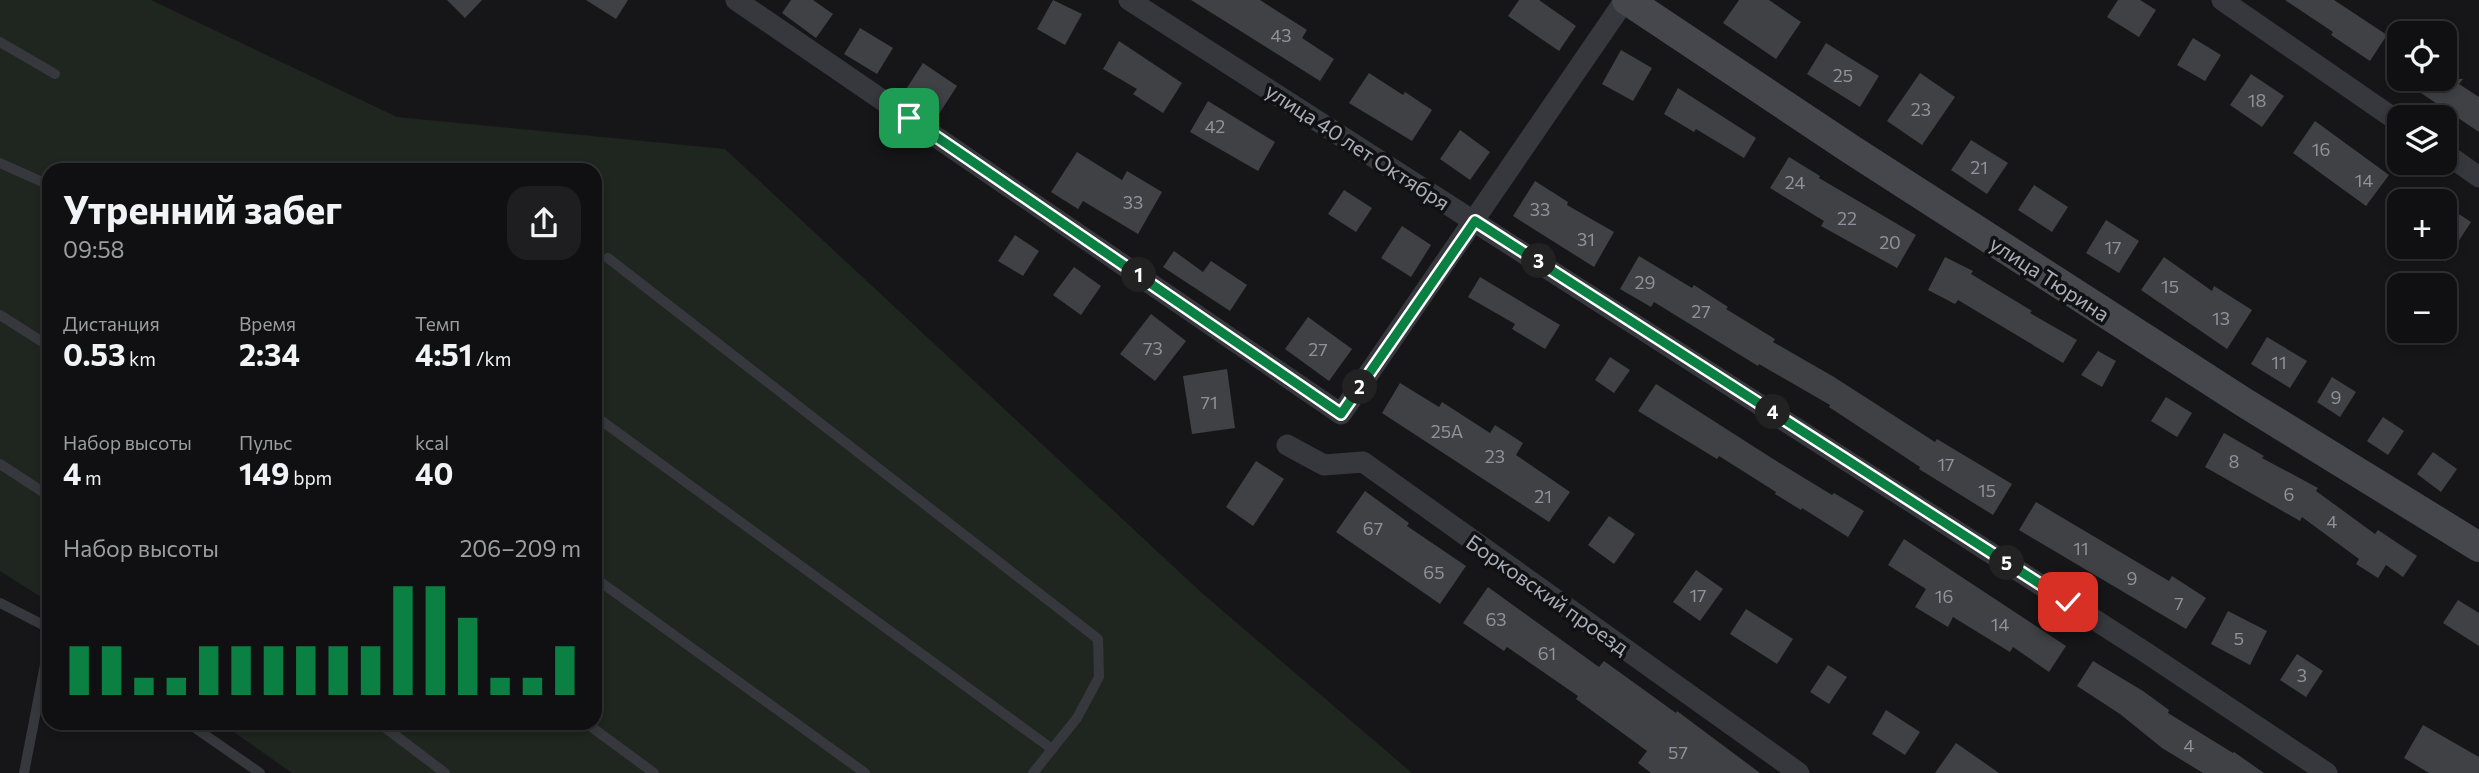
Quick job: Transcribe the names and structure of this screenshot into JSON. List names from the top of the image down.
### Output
{
  "streets": {
    "street": ["улица 40 лет Октября", "улица Тюрина", "Борковский проезд"]
  },
  "house_numbers": [
    "43",
    "25",
    "18",
    "23",
    "42",
    "16",
    "21",
    "14",
    "24",
    "33",
    "33",
    "22",
    "31",
    "20",
    "17",
    "29",
    "15",
    "27",
    "13",
    "73",
    "27",
    "11",
    "9",
    "71",
    "25А",
    "23",
    "8",
    "17",
    "15",
    "6",
    "21",
    "4",
    "67",
    "11",
    "65",
    "9",
    "17",
    "16",
    "7",
    "63",
    "14",
    "5",
    "61",
    "3",
    "4",
    "57"
  ],
  "page": {
    "map_buttons": ["+", "−"],
    "heading": ["Утренний забег", "09:58"],
    "pins": [
      "3",
      "1",
      "2",
      "4",
      "5"
    ],
    "stats": [
      ["Дистанция", "0.53 km"],
      ["Время", "2:34"],
      ["Темп", "4:51 /km"],
      ["Набор высоты", "4 m"],
      ["Пульс", "149 bpm"],
      ["kcal", "40"]
    ],
    "chart": ["Набор высоты", "206–209 m"]
  }
}
